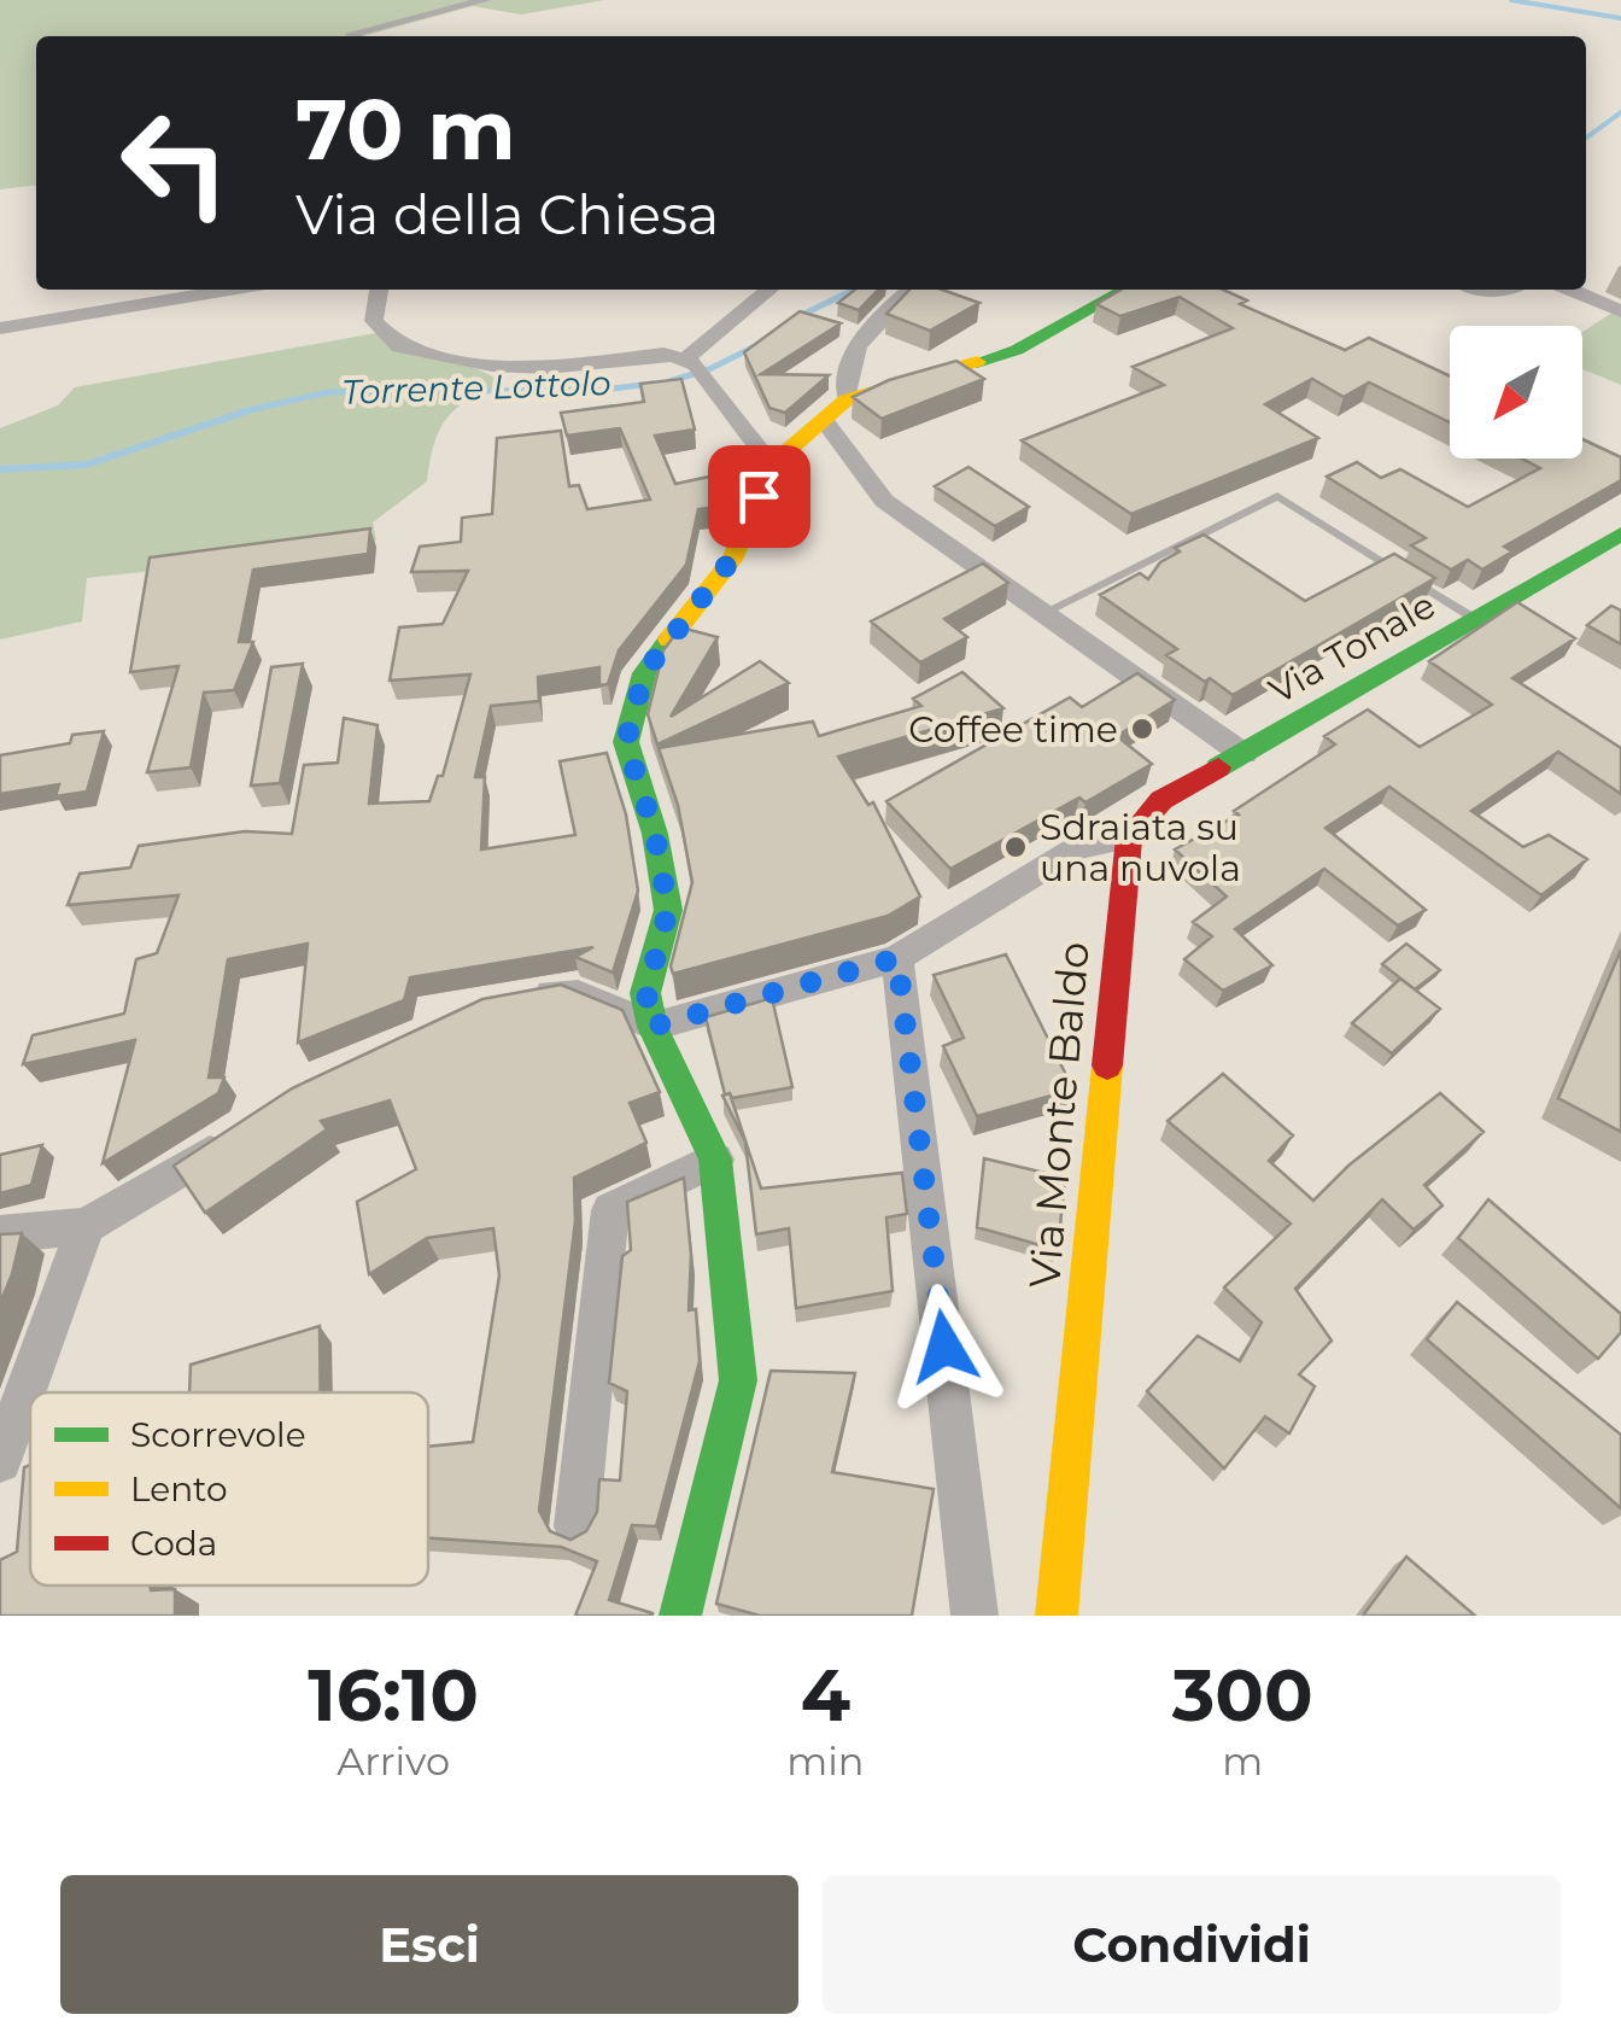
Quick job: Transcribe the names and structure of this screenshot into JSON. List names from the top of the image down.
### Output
{
  "streets": {
    "street": ["Via Tonale", "Via Monte Baldo"]
  },
  "crossings": [
    ["Via Tonale", "Via Monte Baldo"]
  ],
  "water": ["Torrente Lottolo"],
  "places": ["Coffee time", "Sdraiata su una nuvola"],
  "legend": ["Scorrevole", "Lento", "Coda"],
  "north": "bottom left",
  "page": {
    "turn": ["70 m", "Via della Chiesa"],
    "eta": [
      "16:10",
      "Arrivo",
      "4",
      "min",
      "300",
      "m"
    ],
    "buttons": ["Esci", "Condividi"]
  }
}
